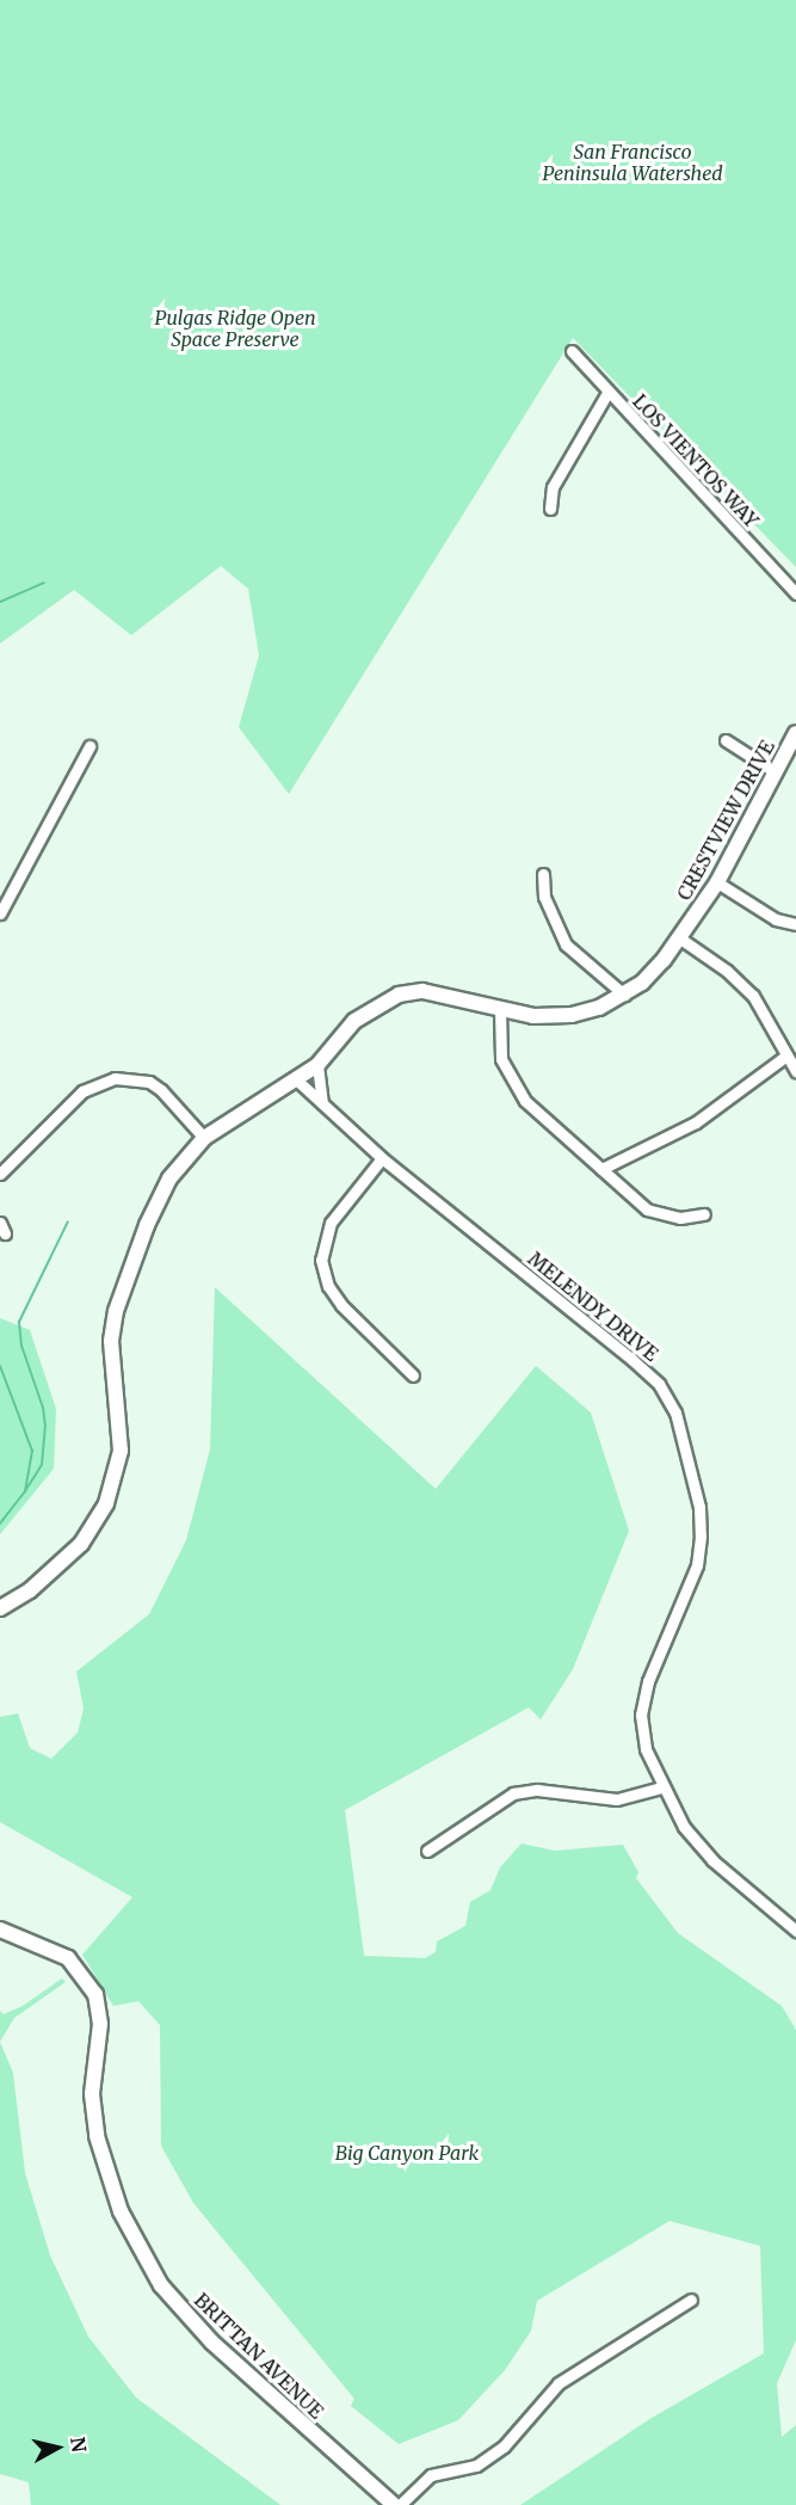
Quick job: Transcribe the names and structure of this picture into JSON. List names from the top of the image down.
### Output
{
  "streets": {
    "street": [
      "LOS VIENTOS WAY",
      "CRESTVIEW DRIVE",
      "MELENDY DRIVE",
      "BRITTAN AVENUE"
    ]
  },
  "crossings": [
    ["CRESTVIEW DRIVE", "MELENDY DRIVE"]
  ],
  "parks": ["San Francisco Peninsula Watershed", "Pulgas Ridge Open Space Preserve", "Big Canyon Park"],
  "north": "right"
}
